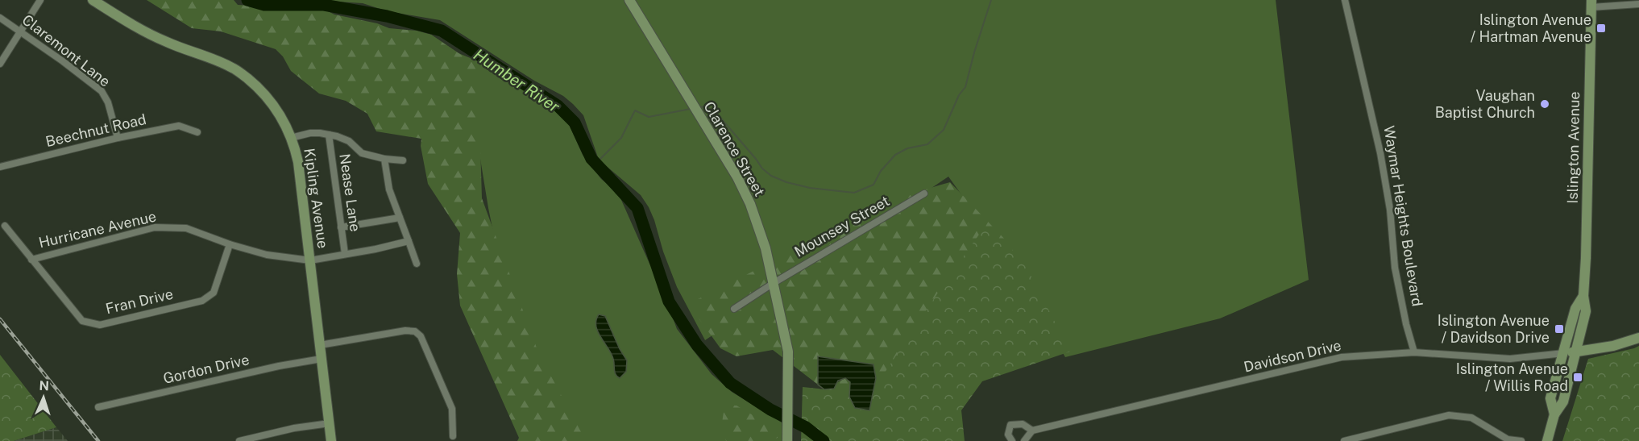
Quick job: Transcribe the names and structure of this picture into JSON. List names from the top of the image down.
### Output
{
  "streets": {
    "street": [
      "Claremont Lane",
      "Beechnut Road",
      "Islington Avenue",
      "Clarence Street",
      "Nease Lane",
      "Kipling Avenue",
      "Waymar Heights Boulevard",
      "Mounsey Street",
      "Hurricane Avenue",
      "Fran Drive",
      "Davidson Drive",
      "Gordon Drive"
    ]
  },
  "crossings": [
    ["Claremont Lane", "Beechnut Road"],
    ["Islington Avenue", "Davidson Drive"],
    ["Clarence Street", "Mounsey Street"],
    ["Nease Lane", "Hurricane Avenue"],
    ["Kipling Avenue", "Hurricane Avenue"],
    ["Kipling Avenue", "Gordon Drive"],
    ["Waymar Heights Boulevard", "Davidson Drive"],
    ["Hurricane Avenue", "Fran Drive"]
  ],
  "water": ["Humber River"],
  "places": {
    "transit": ["Islington Avenue / Hartman Avenue", "Islington Avenue / Davidson Drive", "Islington Avenue / Willis Road"],
    "other": ["Vaughan Baptist Church"]
  },
  "north": "top"
}
